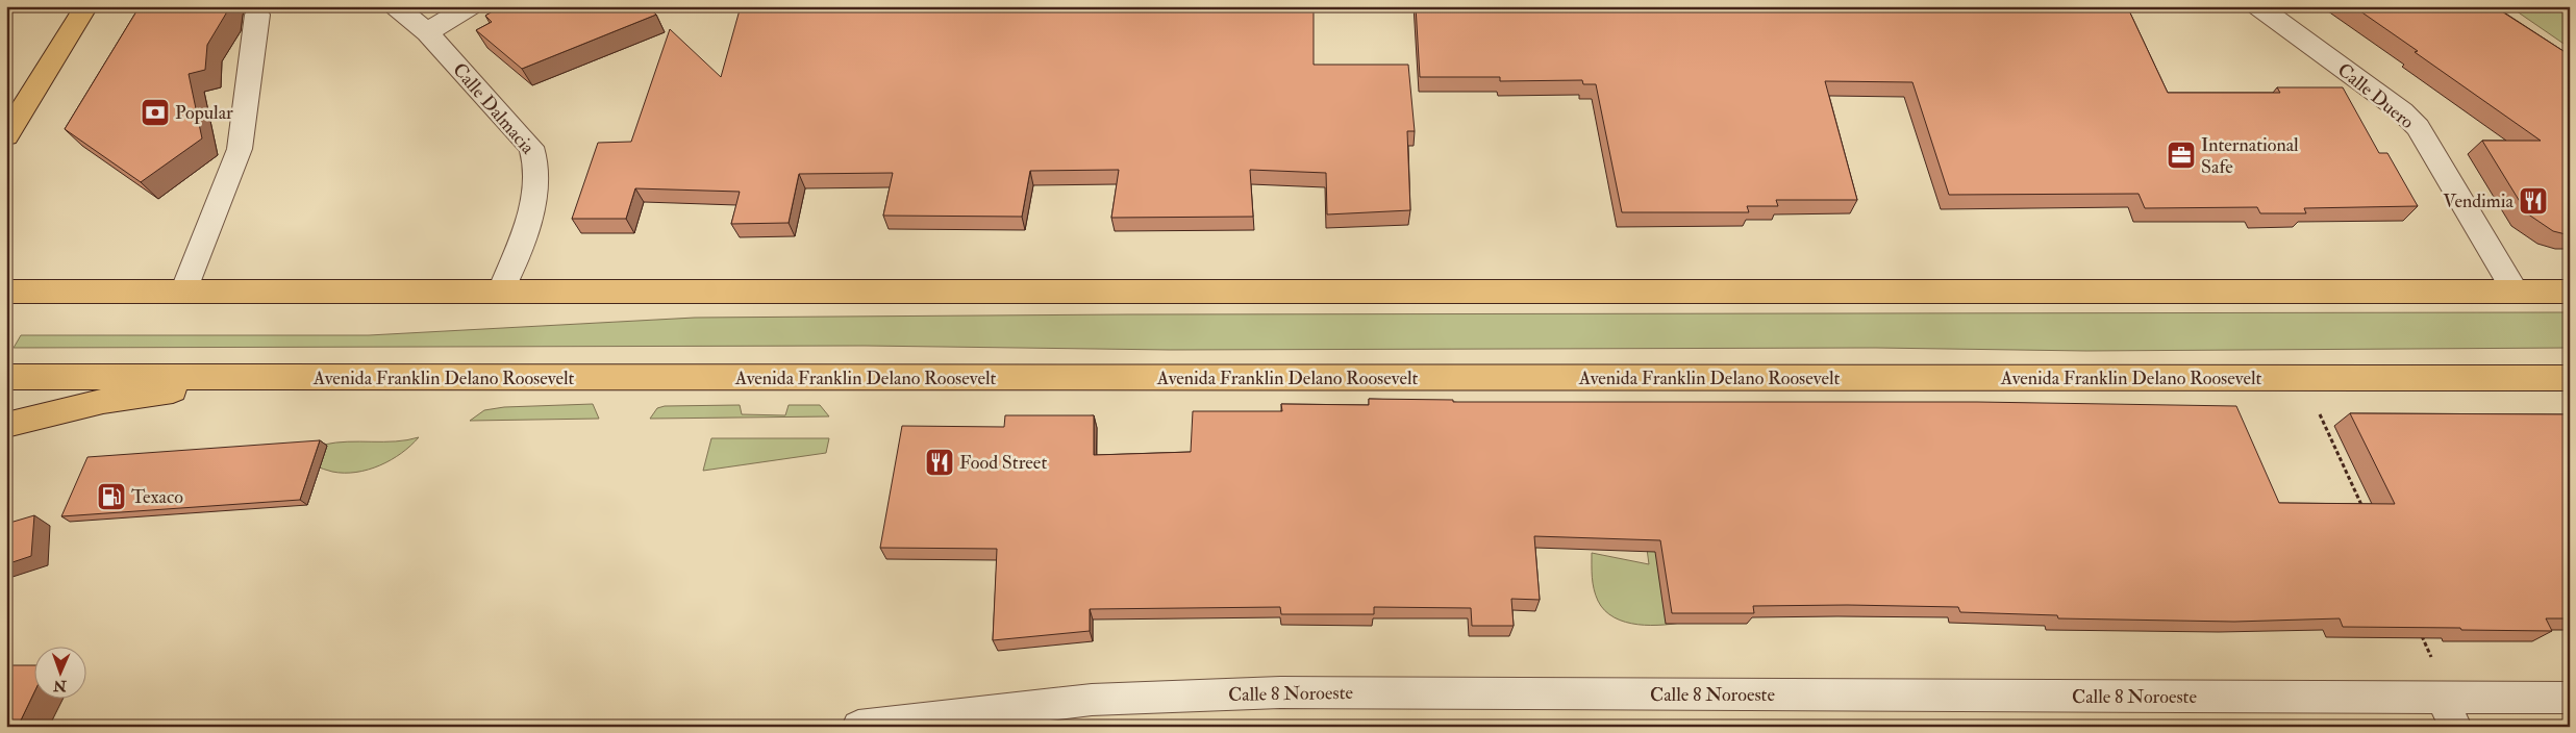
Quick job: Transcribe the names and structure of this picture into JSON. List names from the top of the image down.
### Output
{
  "streets": {
    "main road": ["Avenida Franklin Delano Roosevelt"],
    "street": ["Calle Duero", "Calle Dalmacia", "Calle 8 Noroeste"]
  },
  "places": {
    "bank": ["Popular"],
    "office": ["International Safe"],
    "restaurant": ["Vendimia", "Food Street"],
    "fuel station": ["Texaco"]
  },
  "north": "bottom"
}
